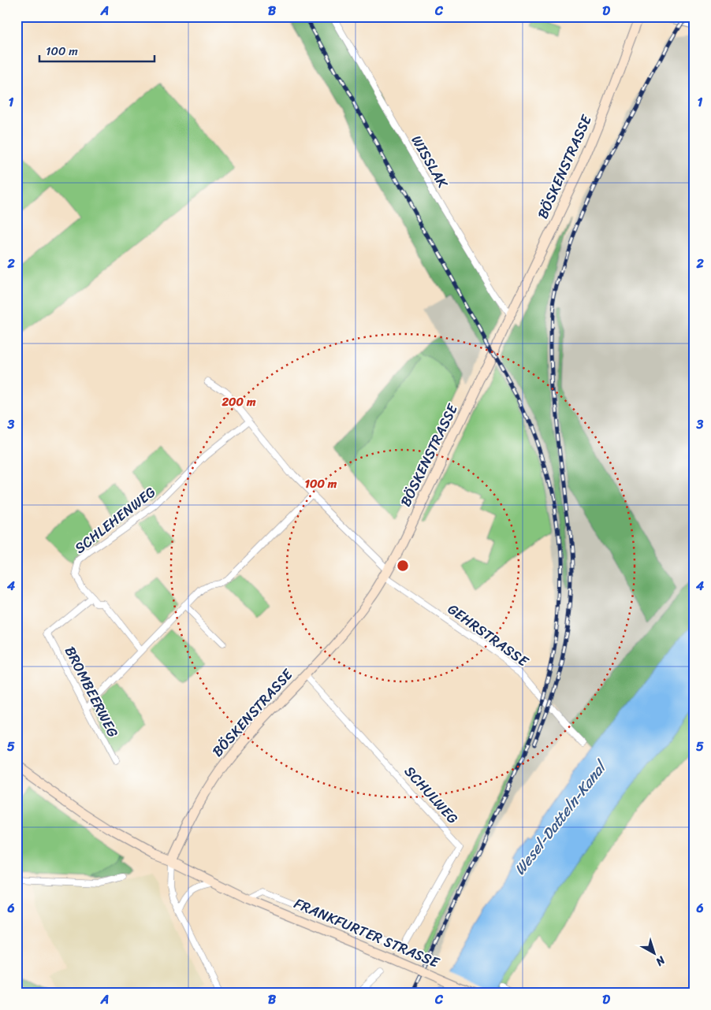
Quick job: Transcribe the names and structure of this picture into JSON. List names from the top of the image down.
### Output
{
  "streets": {
    "main road": ["BÖSKENSTRASSE", "FRANKFURTER STRASSE"],
    "street": [
      "WISSLAK",
      "SCHLEHENWEG",
      "GEHRSTRASSE",
      "BROMBEERWEG",
      "SCHULWEG"
    ]
  },
  "crossings": [
    ["WISSLAK", "BÖSKENSTRASSE"],
    ["BÖSKENSTRASSE", "GEHRSTRASSE"],
    ["BÖSKENSTRASSE", "SCHULWEG"],
    ["BÖSKENSTRASSE", "FRANKFURTER STRASSE"],
    ["SCHLEHENWEG", "GEHRSTRASSE"],
    ["SCHLEHENWEG", "BROMBEERWEG"],
    ["SCHULWEG", "FRANKFURTER STRASSE"]
  ],
  "water": ["Wesel-Datteln-Kanal"],
  "scale_bar": "100 m",
  "north": "bottom right",
  "grid": {
    "columns": [
      "A",
      "B",
      "C",
      "D"
    ],
    "rows": [
      "1",
      "2",
      "3",
      "4",
      "5",
      "6"
    ]
  },
  "rings": ["200 m", "100 m"]
}
